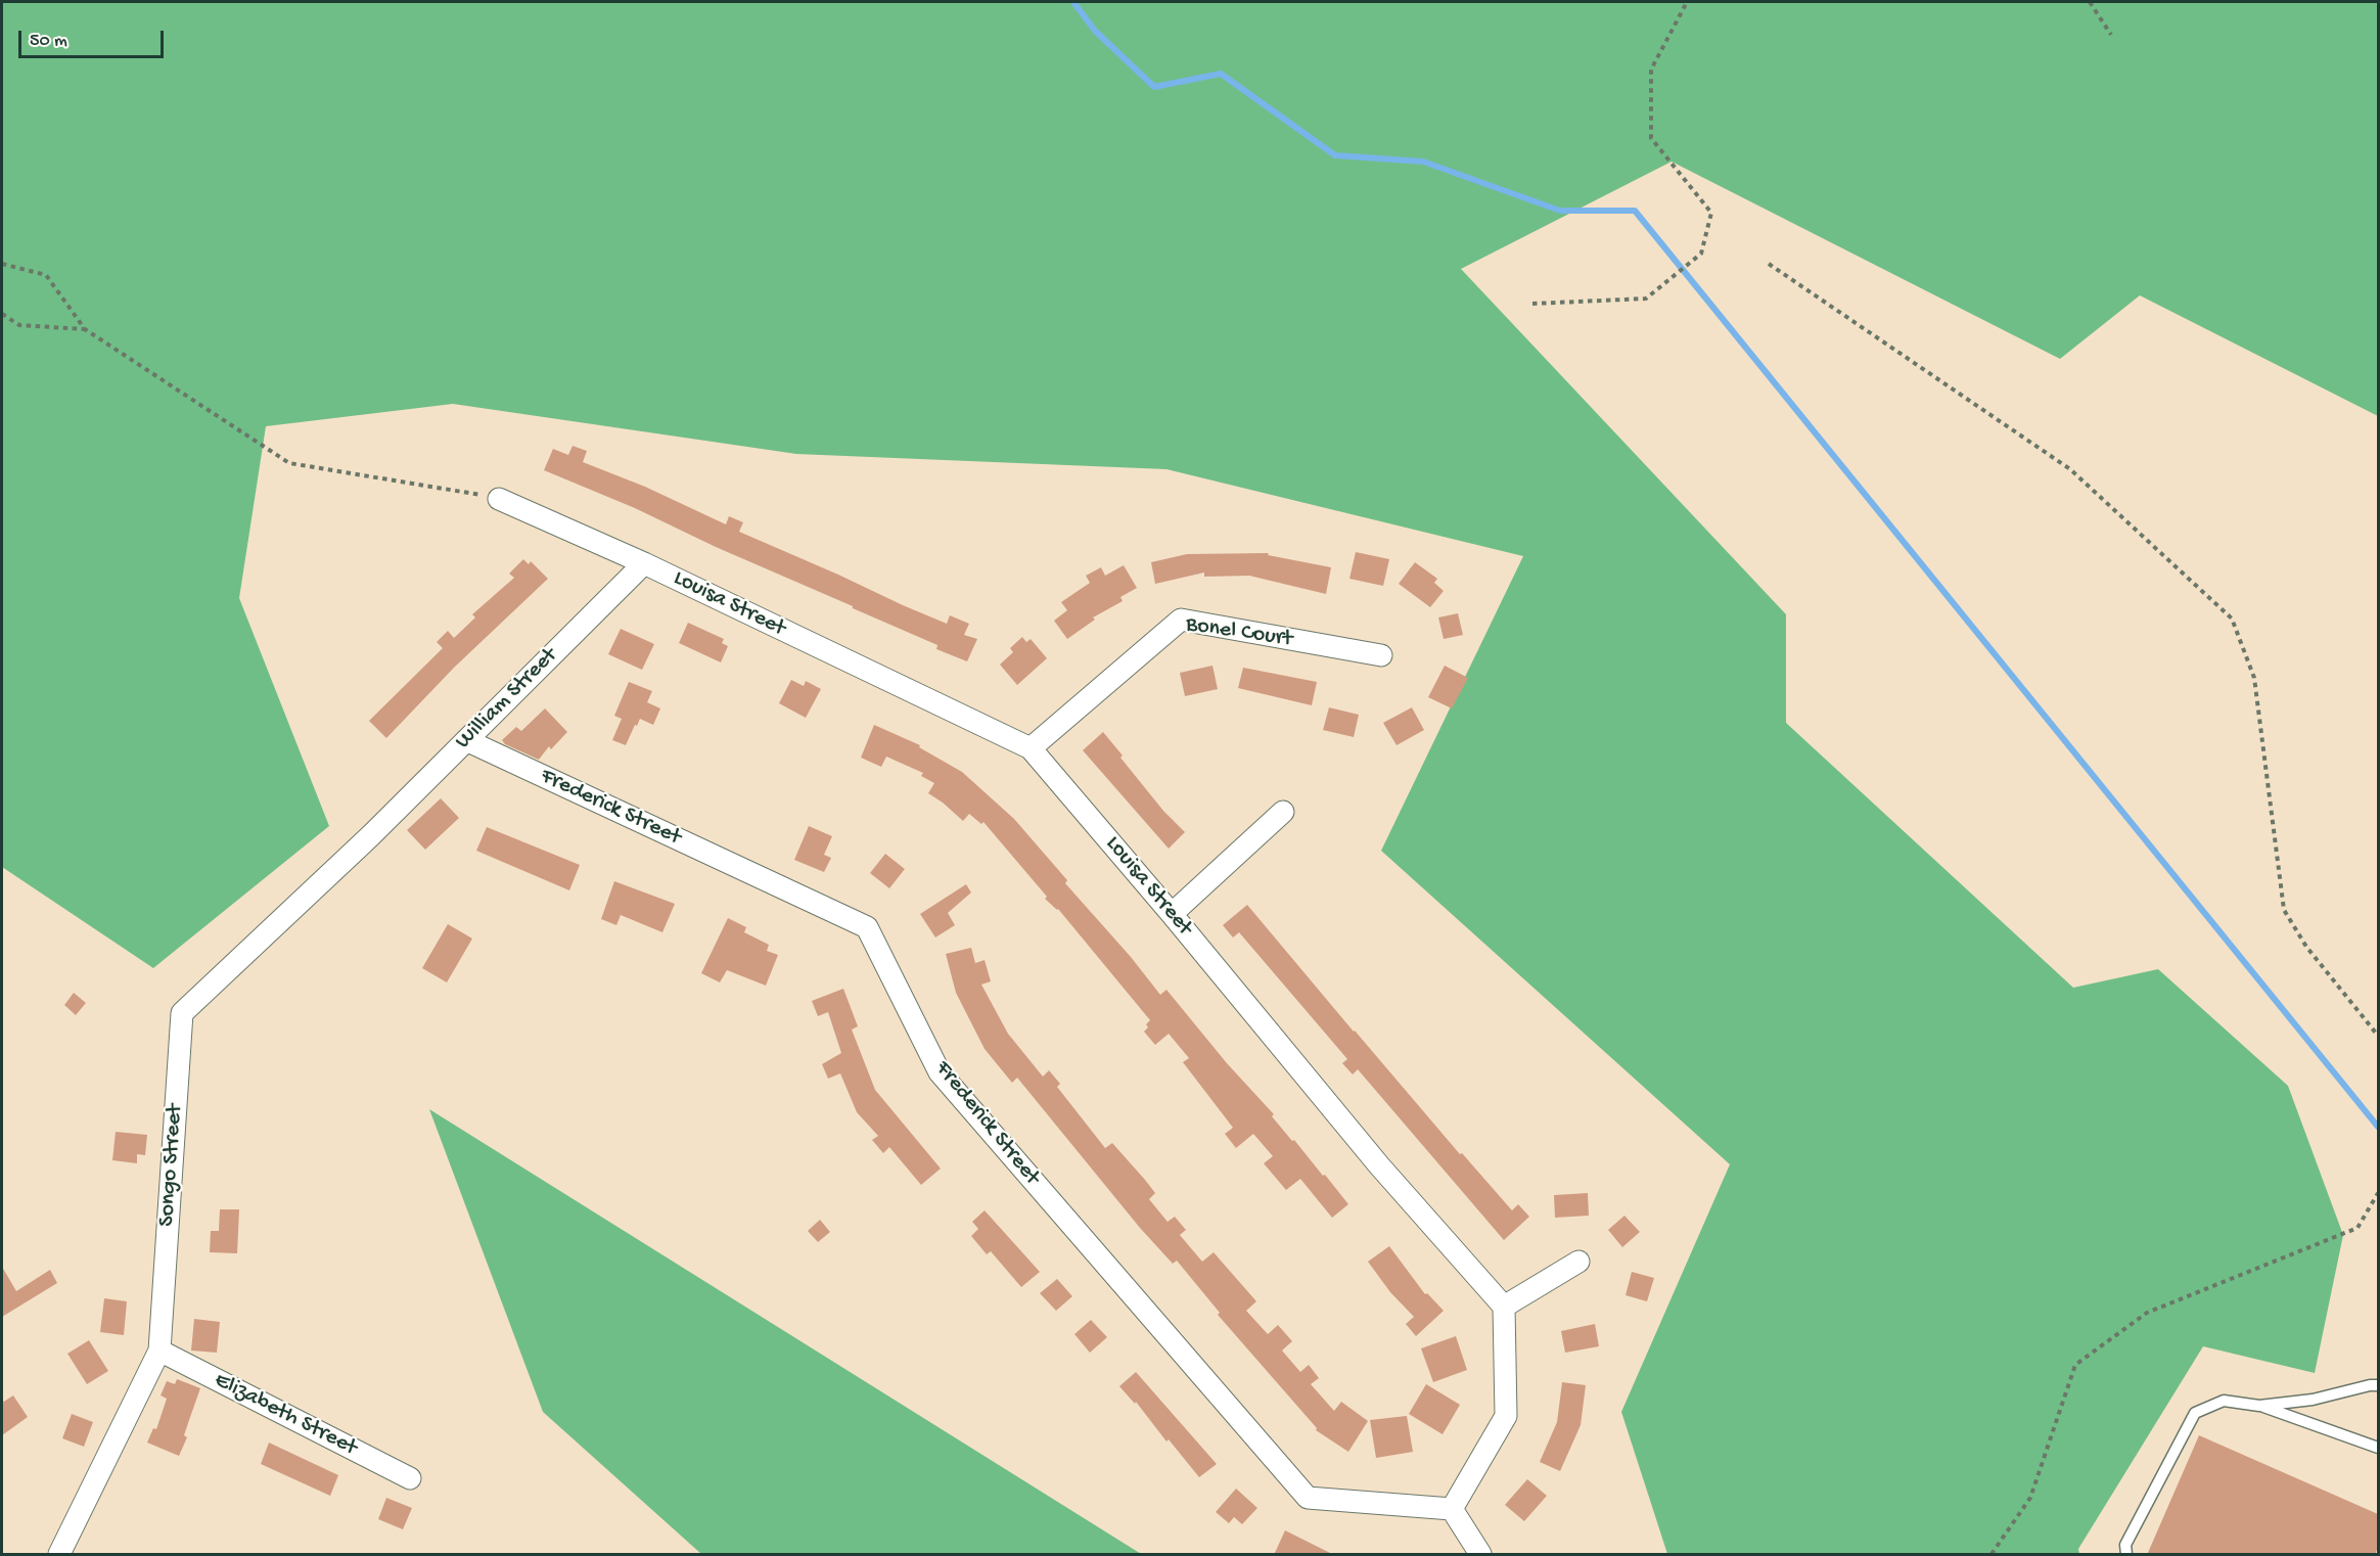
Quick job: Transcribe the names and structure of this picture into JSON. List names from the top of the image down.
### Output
{
  "streets": {
    "street": [
      "Louisa Street",
      "Bonel Court",
      "William Street",
      "Frederick Street",
      "Songo Street",
      "Elizabeth Street"
    ]
  },
  "crossings": [
    ["Louisa Street", "Bonel Court"],
    ["Louisa Street", "William Street"],
    ["William Street", "Frederick Street"],
    ["William Street", "Songo Street"],
    ["Songo Street", "Elizabeth Street"]
  ],
  "scale_bar": "50 m"
}
